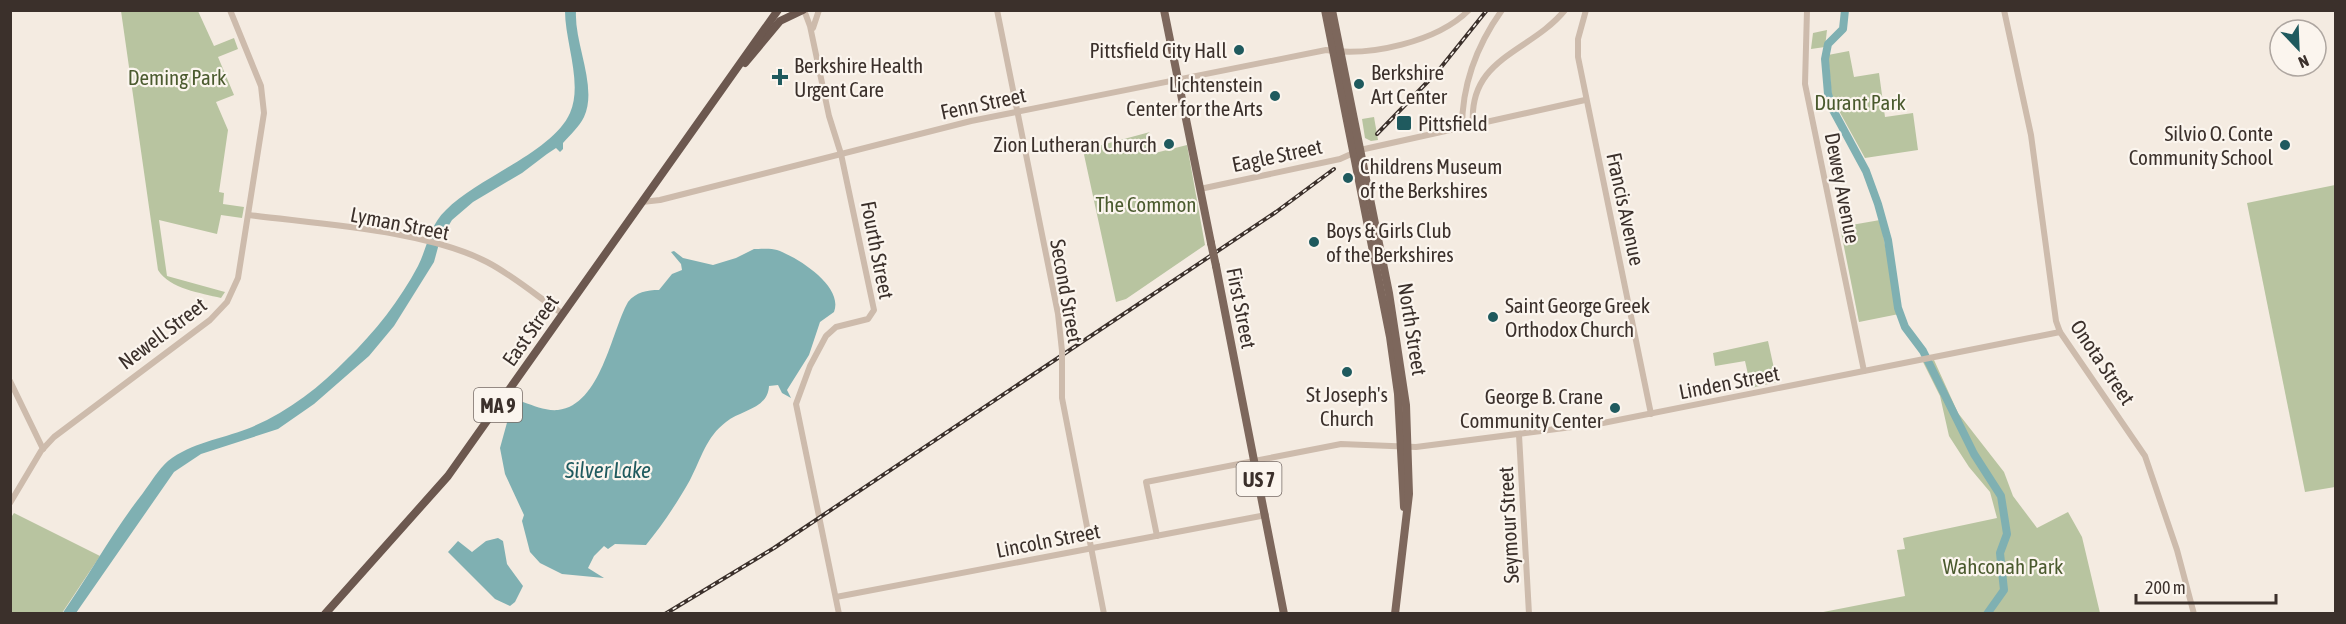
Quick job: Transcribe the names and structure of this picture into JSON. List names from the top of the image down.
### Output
{
  "streets": {
    "highway": ["East Street", "MA 9"],
    "main road": ["First Street", "North Street", "US 7"],
    "street": [
      "Fenn Street",
      "Eagle Street",
      "Dewey Avenue",
      "Francis Avenue",
      "Lyman Street",
      "Fourth Street",
      "Second Street",
      "Newell Street",
      "Onota Street",
      "Linden Street",
      "Seymour Street",
      "Lincoln Street"
    ]
  },
  "crossings": [
    ["Fenn Street", "Fourth Street"],
    ["Fenn Street", "Second Street"],
    ["Fenn Street", "First Street"],
    ["Fenn Street", "North Street"],
    ["Fenn Street", "East Street"],
    ["Eagle Street", "Francis Avenue"],
    ["Eagle Street", "First Street"],
    ["Eagle Street", "North Street"],
    ["Dewey Avenue", "Linden Street"],
    ["Francis Avenue", "Linden Street"],
    ["Lyman Street", "East Street"],
    ["Lyman Street", "Newell Street"],
    ["Fourth Street", "East Street"],
    ["Fourth Street", "Lincoln Street"],
    ["Second Street", "Lincoln Street"],
    ["First Street", "Linden Street"],
    ["First Street", "Lincoln Street"],
    ["North Street", "Linden Street"],
    ["Onota Street", "Linden Street"],
    ["Linden Street", "Seymour Street"],
    ["Linden Street", "Lincoln Street"]
  ],
  "water": ["Silver Lake"],
  "parks": [
    "Deming Park",
    "Durant Park",
    "The Common",
    "Wahconah Park"
  ],
  "places": {
    "other": [
      "Pittsfield City Hall",
      "Berkshire Art Center",
      "Lichtenstein Center for the Arts",
      "Zion Lutheran Church",
      "Silvio O. Conte Community School",
      "Childrens Museum of the Berkshires",
      "Boys & Girls Club of the Berkshires",
      "Saint George Greek Orthodox Church",
      "St Joseph's Church",
      "George B. Crane Community Center"
    ],
    "health": ["Berkshire Health Urgent Care"],
    "transit": ["Pittsfield"]
  },
  "scale_bar": "200 m",
  "north": "bottom right"
}
